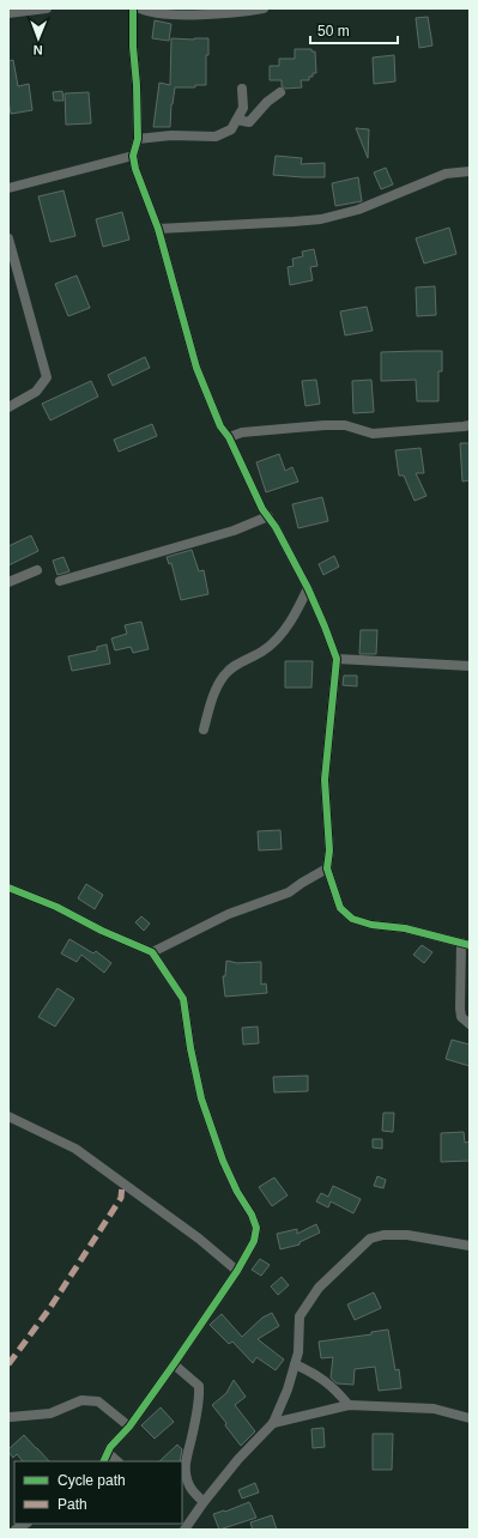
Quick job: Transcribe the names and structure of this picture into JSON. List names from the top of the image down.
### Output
{
  "legend": ["Cycle path", "Path"],
  "scale_bar": "50 m",
  "north": "bottom"
}
